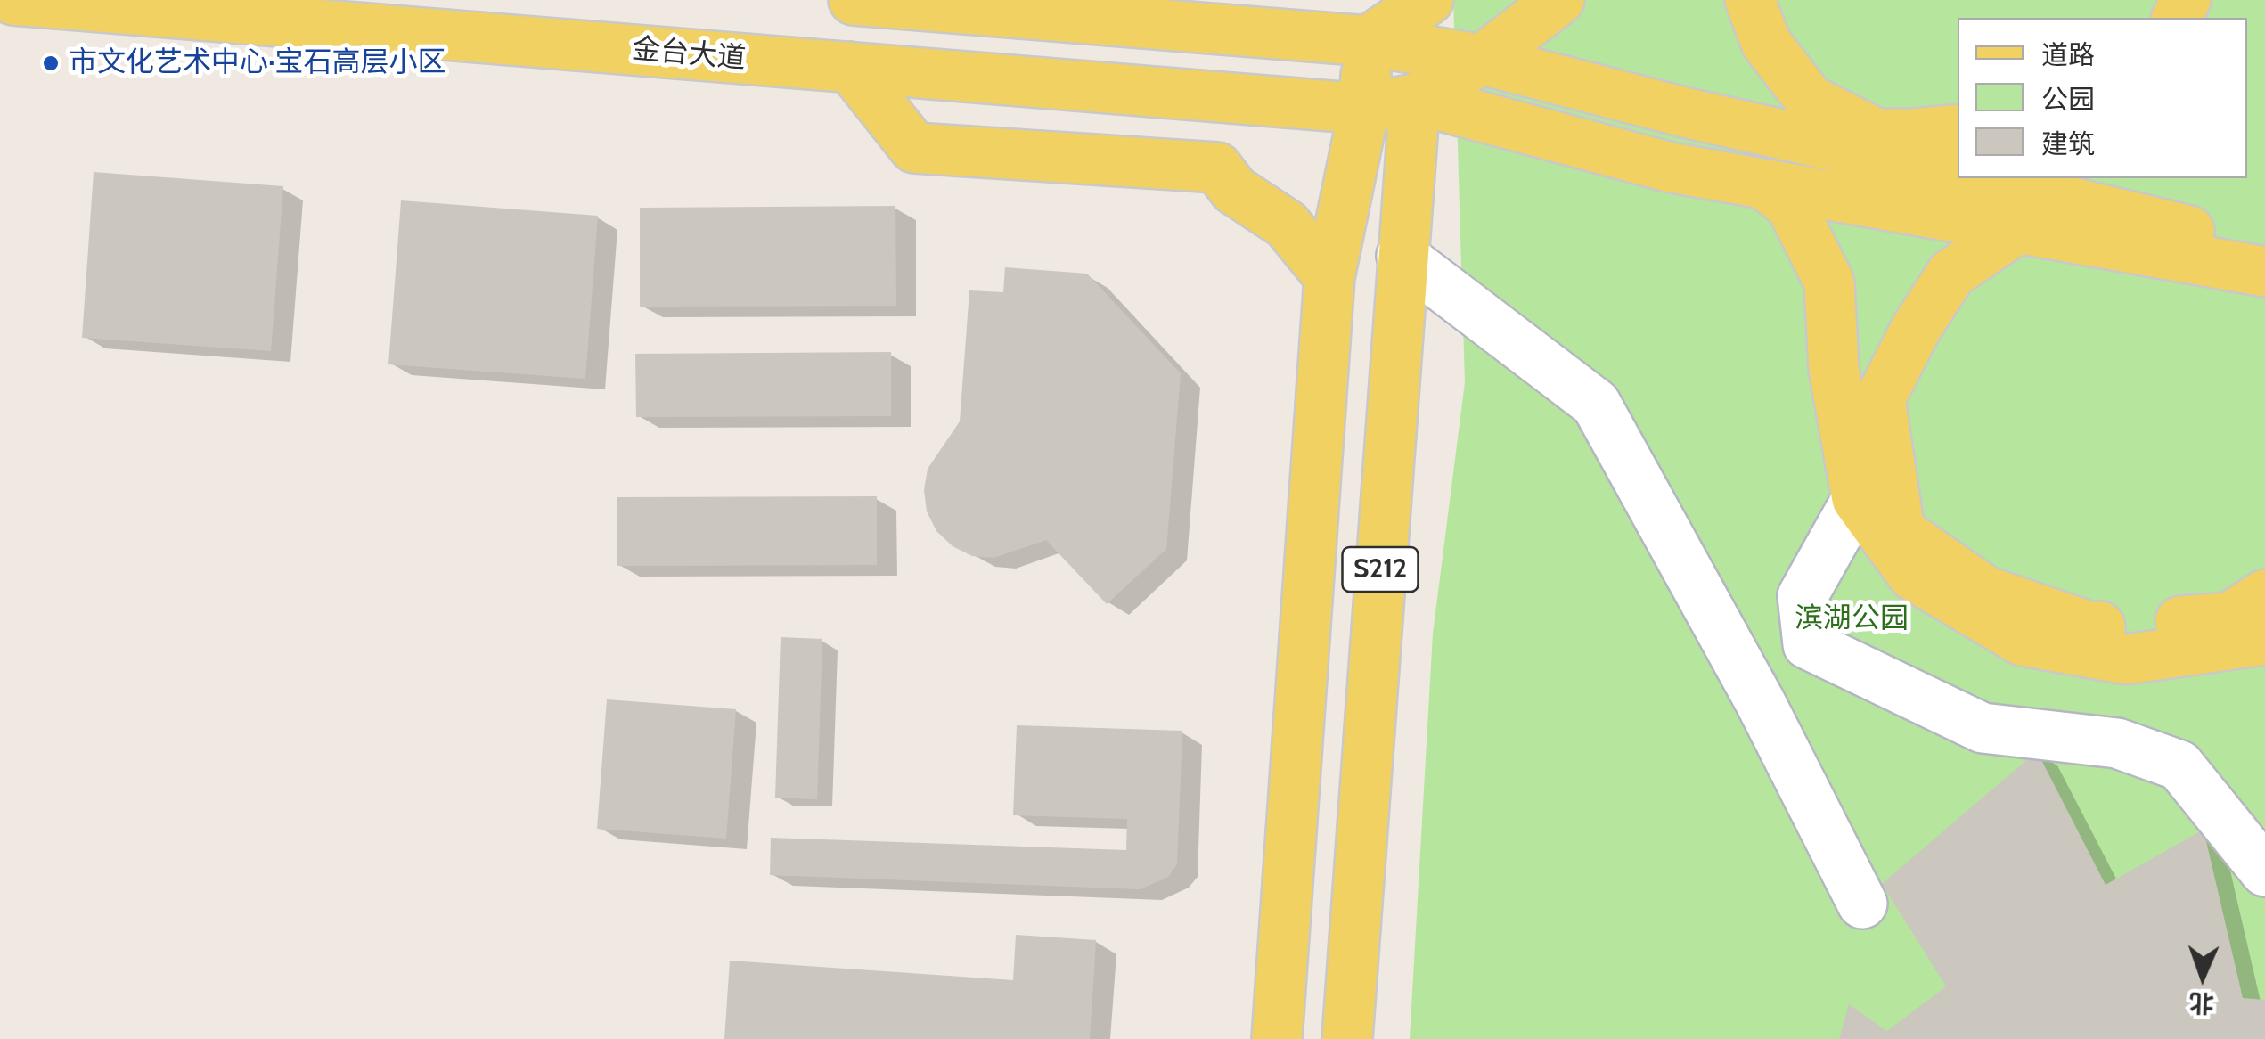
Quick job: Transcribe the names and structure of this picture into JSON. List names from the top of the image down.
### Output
{
  "streets": {
    "main road": ["金台大道", "S212"]
  },
  "crossings": [
    ["金台大道", "S212"]
  ],
  "parks": ["滨湖公园"],
  "places": ["市文化艺术中心·宝石高层小区"],
  "legend": ["道路", "公园", "建筑"],
  "north": "bottom"
}
